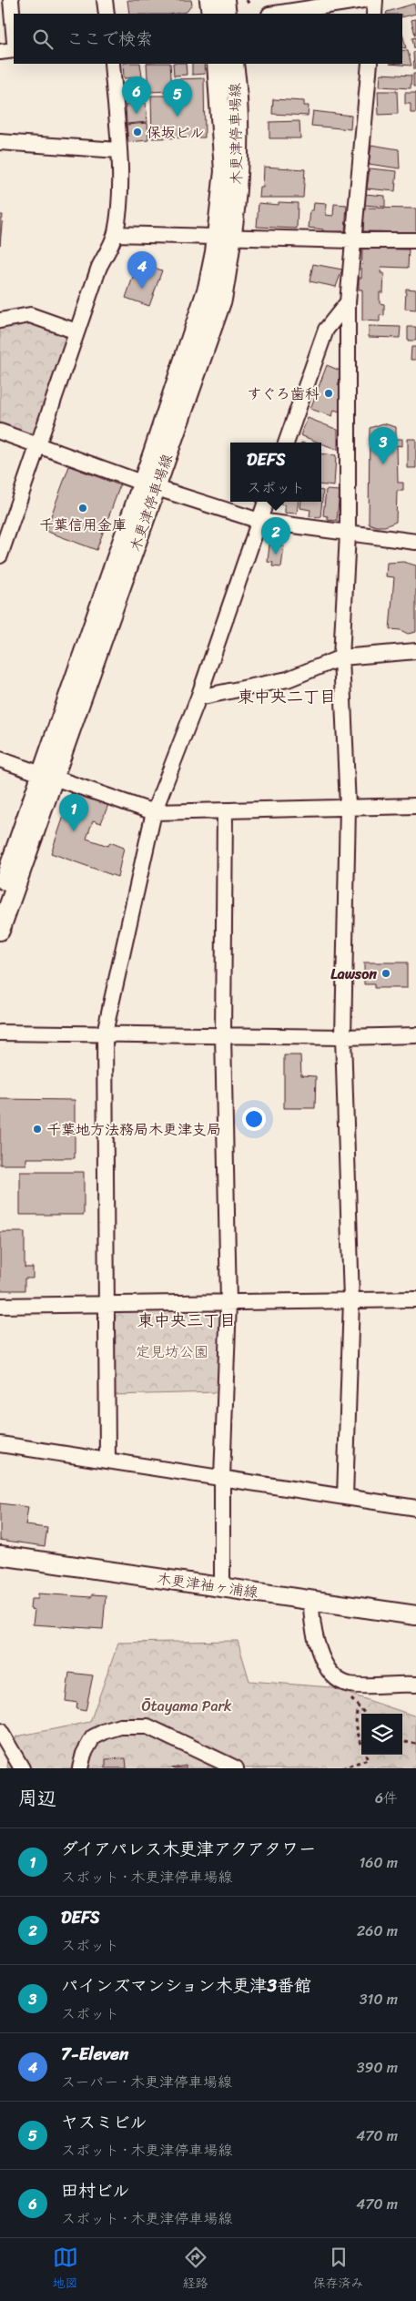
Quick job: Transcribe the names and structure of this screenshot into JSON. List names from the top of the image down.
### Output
{
  "streets": {
    "main road": ["木更津停車場線", "木更津袖ヶ浦線"]
  },
  "districts": ["東中央二丁目", "東中央三丁目"],
  "parks": ["定見坊公園", "Ōtayama Park"],
  "places": [
    "保坂ビル",
    "すぐろ歯科",
    "千葉信用金庫",
    "Lawson",
    "千葉地方法務局木更津支局"
  ],
  "page": {
    "search": "ここで検索",
    "pins": [
      "6",
      "5",
      "4",
      "3",
      "2",
      "1"
    ],
    "popup": ["DEFS", "スポット"],
    "heading": ["周辺", "6件"],
    "list": [
      {
        "mark": "1",
        "name": "ダイアパレス木更津アクアタワー",
        "note": "スポット · 木更津停車場線",
        "value": "160 m"
      },
      {
        "mark": "2",
        "name": "DEFS",
        "note": "スポット",
        "value": "260 m"
      },
      {
        "mark": "3",
        "name": "パインズマンション木更津3番館",
        "note": "スポット",
        "value": "310 m"
      },
      {
        "mark": "4",
        "name": "7-Eleven",
        "note": "スーパー · 木更津停車場線",
        "value": "390 m"
      },
      {
        "mark": "5",
        "name": "ヤスミビル",
        "note": "スポット · 木更津停車場線",
        "value": "470 m"
      },
      {
        "mark": "6",
        "name": "田村ビル",
        "note": "スポット · 木更津停車場線",
        "value": "470 m"
      }
    ],
    "nav": ["地図", "経路", "保存済み"]
  }
}
